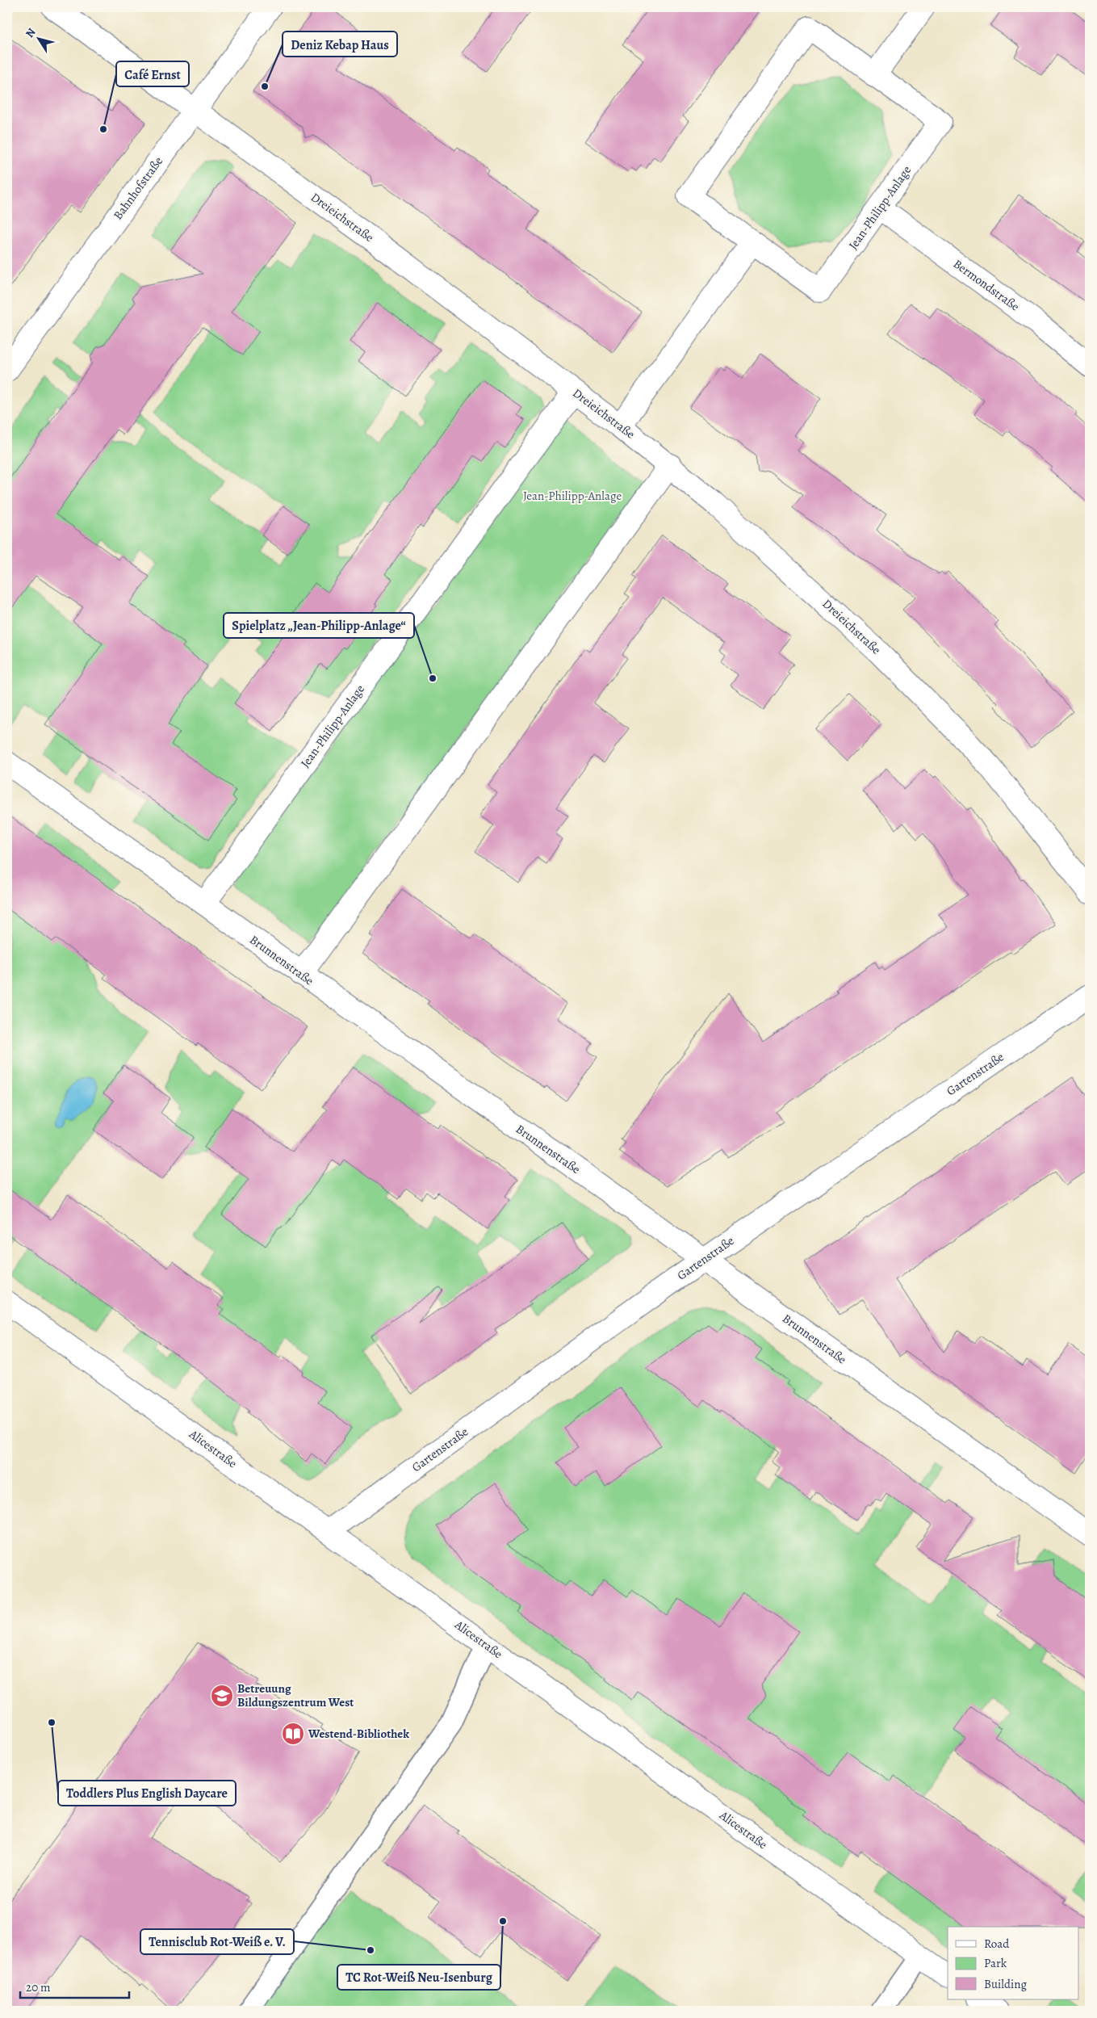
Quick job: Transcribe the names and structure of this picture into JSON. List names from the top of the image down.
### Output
{
  "streets": {
    "street": [
      "Bahnhofstraße",
      "Jean-Philipp-Anlage",
      "Dreieichstraße",
      "Bermondstraße",
      "Brunnenstraße",
      "Gartenstraße",
      "Alicestraße"
    ]
  },
  "crossings": [
    ["Bahnhofstraße", "Dreieichstraße"],
    ["Jean-Philipp-Anlage", "Dreieichstraße"],
    ["Jean-Philipp-Anlage", "Bermondstraße"],
    ["Jean-Philipp-Anlage", "Brunnenstraße"],
    ["Brunnenstraße", "Gartenstraße"],
    ["Gartenstraße", "Alicestraße"]
  ],
  "parks": ["Jean-Philipp-Anlage"],
  "places": {
    "other": [
      "Deniz Kebap Haus",
      "Café Ernst",
      "Spielplatz „Jean-Philipp-Anlage“",
      "Toddlers Plus English Daycare",
      "TC Rot-Weiß Neu-Isenburg",
      "Tennisclub Rot-Weiß e. V."
    ],
    "school or university": ["Betreuung Bildungszentrum West"],
    "library": ["Westend-Bibliothek"]
  },
  "legend": ["Road", "Park", "Building"],
  "scale_bar": "20 m",
  "north": "top left"
}
